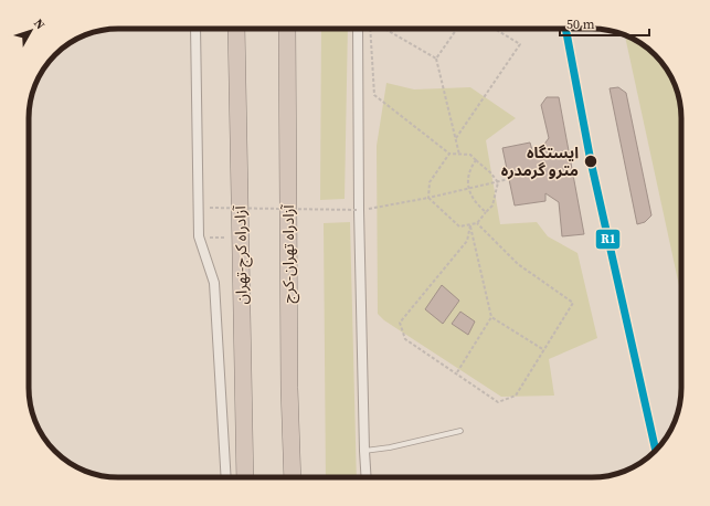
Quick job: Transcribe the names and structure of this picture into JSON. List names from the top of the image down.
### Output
{
  "streets": {
    "highway": ["آزادراه تهران-کرج", "آزادراه کرج-تهران"]
  },
  "places": ["ایستگاه مترو گرمدره"],
  "lines": ["transit line R1"],
  "scale_bar": "50 m",
  "north": "top right"
}
